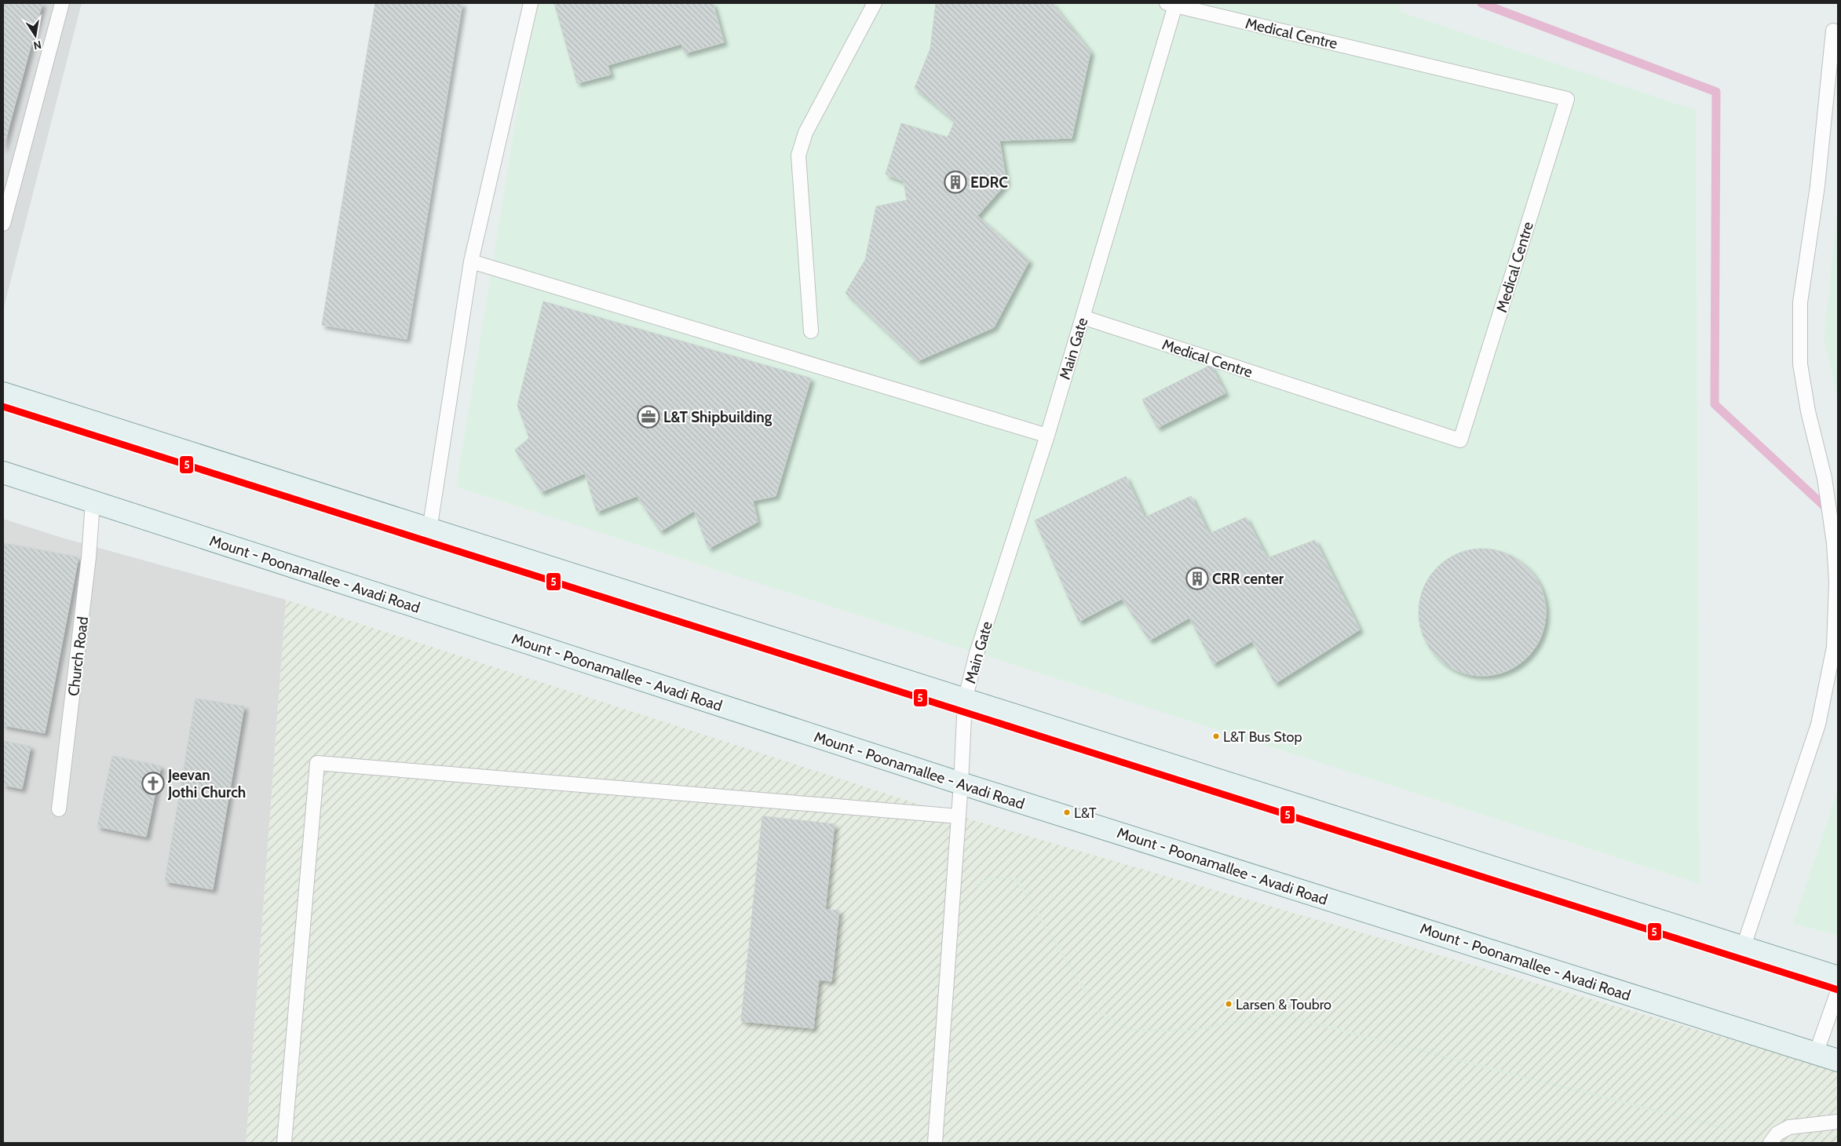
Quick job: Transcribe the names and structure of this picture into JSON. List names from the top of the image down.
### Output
{
  "streets": {
    "main road": ["Mount - Poonamallee - Avadi Road"],
    "lane": ["Medical Centre", "Main Gate", "Church Road"]
  },
  "crossings": [
    ["Medical Centre", "Main Gate"],
    ["Main Gate", "Mount - Poonamallee - Avadi Road"],
    ["Mount - Poonamallee - Avadi Road", "Church Road"]
  ],
  "places": {
    "building": ["EDRC", "CRR center"],
    "office": ["L&T Shipbuilding"],
    "other": ["L&T Bus Stop", "L&T", "Larsen & Toubro"],
    "church": ["Jeevan Jothi Church"]
  },
  "lines": ["transit line 5"],
  "north": "bottom"
}
